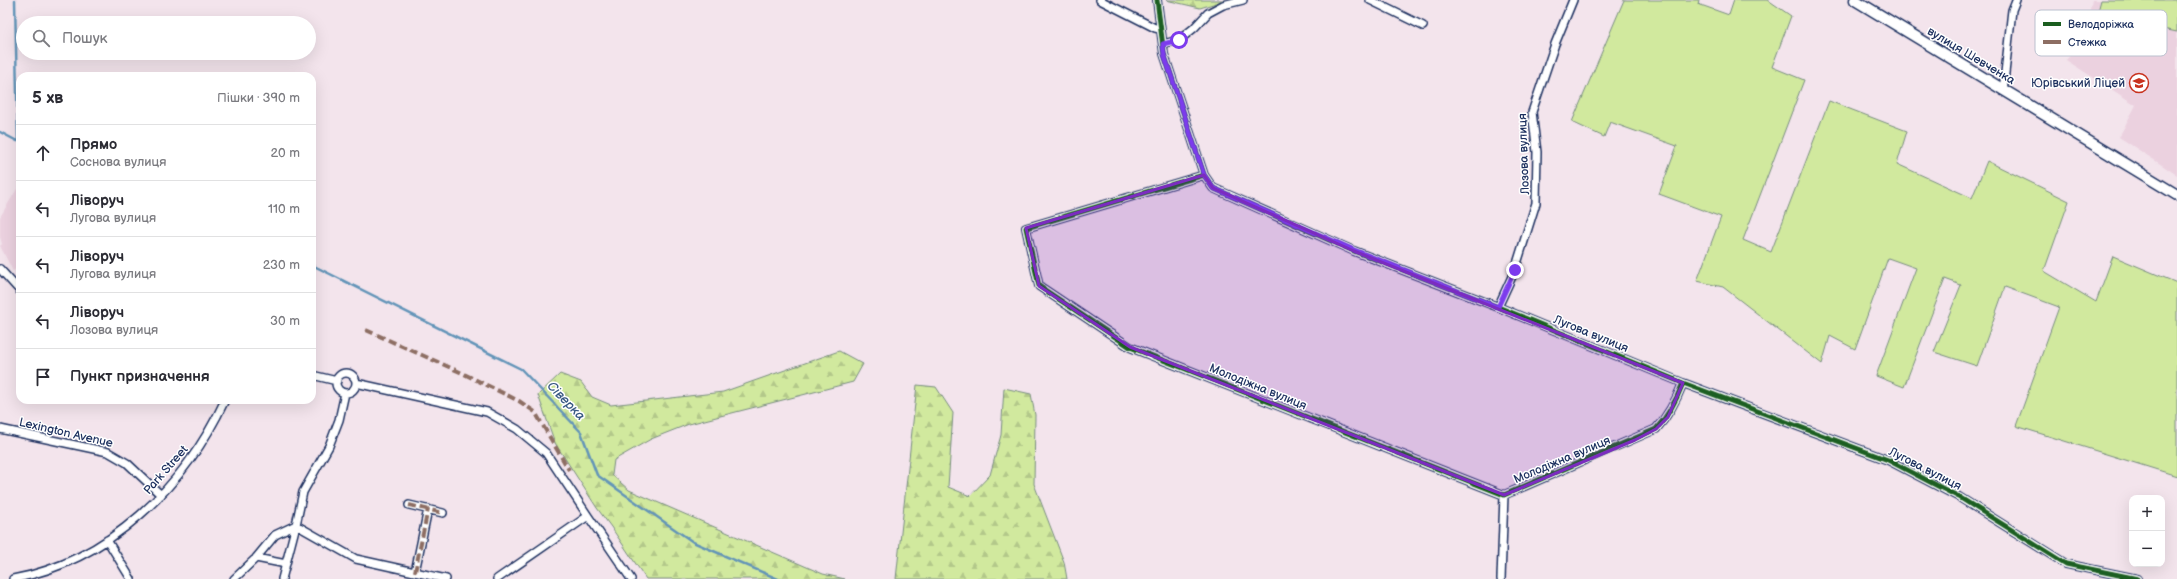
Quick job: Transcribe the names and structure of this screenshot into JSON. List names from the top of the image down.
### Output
{
  "streets": {
    "street": [
      "вулиця Шевченка",
      "Лозова вулиця",
      "Лугова вулиця",
      "Молодіжна вулиця",
      "Lexington Avenue",
      "Park Street"
    ]
  },
  "crossings": [
    ["Лозова вулиця", "Лугова вулиця"],
    ["Лугова вулиця", "Молодіжна вулиця"],
    ["Lexington Avenue", "Park Street"]
  ],
  "water": ["Сіверка"],
  "places": {
    "school or university": ["Юрівський Ліцей"]
  },
  "legend": ["Велодоріжка", "Стежка"],
  "page": {
    "search": "Пошук",
    "heading": ["5 хв", "Пішки · 390 m"],
    "list": [
      ["Прямо", "Соснова вулиця", "20 m"],
      ["Ліворуч", "Лугова вулиця", "110 m"],
      ["Ліворуч", "Лугова вулиця", "230 m"],
      ["Ліворуч", "Лозова вулиця", "30 m"],
      "Пункт призначення"
    ],
    "map_buttons": ["+", "−"]
  }
}
